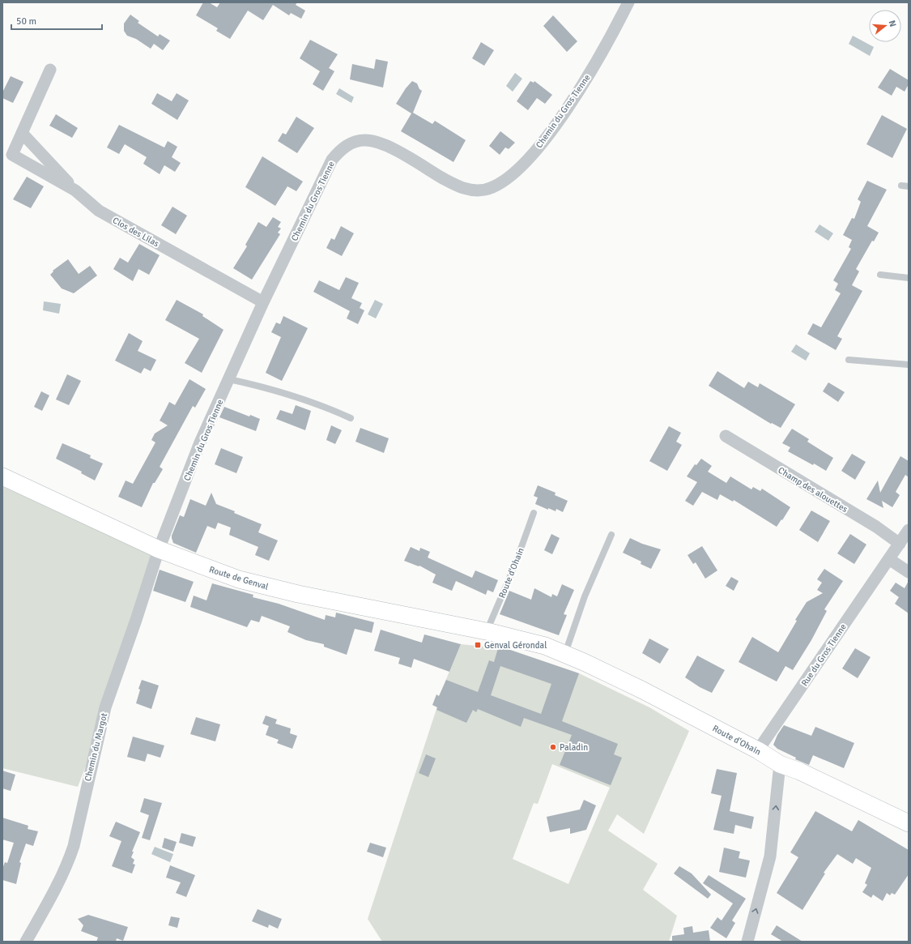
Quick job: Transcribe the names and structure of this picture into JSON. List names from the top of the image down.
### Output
{
  "streets": {
    "main road": ["Route d'Ohain", "Route de Genval"],
    "street": [
      "Chemin du Gros Tienne",
      "Clos des Lilas",
      "Champ des alouettes",
      "Rue du Gros Tienne",
      "Chemin du Margot"
    ]
  },
  "crossings": [
    ["Chemin du Gros Tienne", "Clos des Lilas"],
    ["Chemin du Gros Tienne", "Route de Genval"],
    ["Chemin du Gros Tienne", "Chemin du Margot"],
    ["Champ des alouettes", "Rue du Gros Tienne"],
    ["Route d'Ohain", "Route de Genval"],
    ["Route d'Ohain", "Rue du Gros Tienne"],
    ["Route de Genval", "Chemin du Margot"]
  ],
  "places": {
    "transit": ["Genval Gérondal"],
    "other": ["Paladin"]
  },
  "scale_bar": "50 m",
  "north": "right"
}
